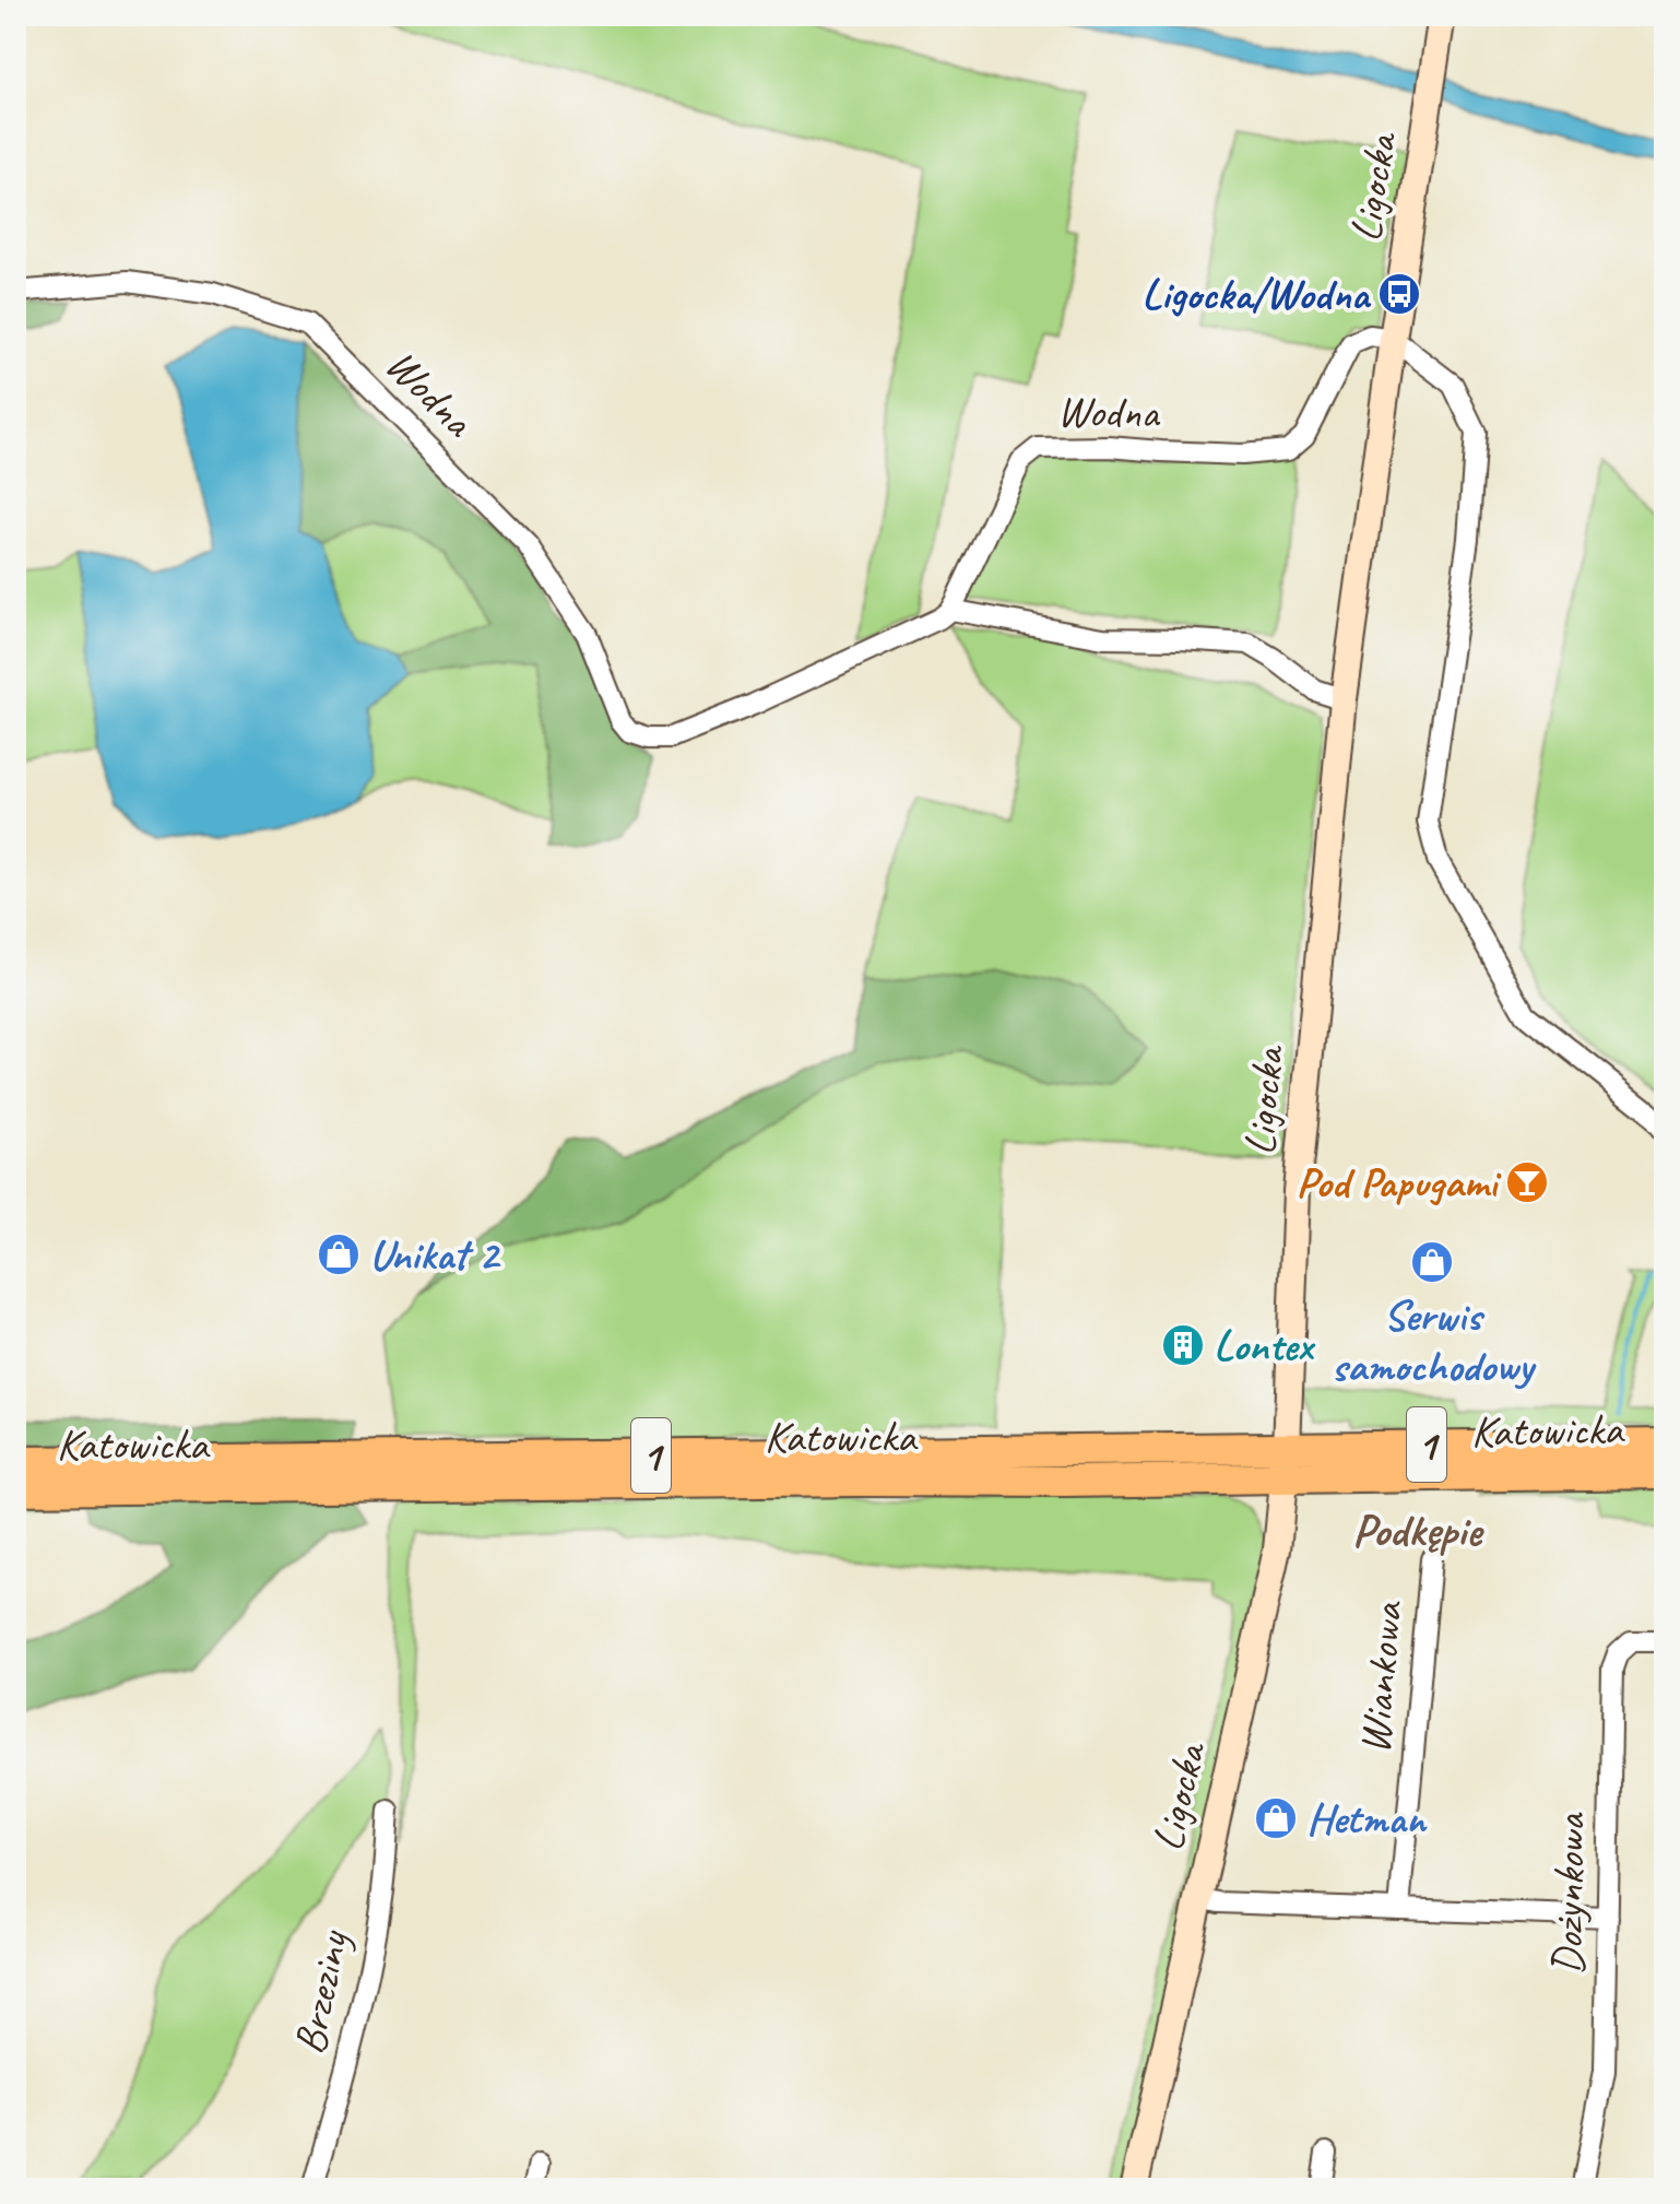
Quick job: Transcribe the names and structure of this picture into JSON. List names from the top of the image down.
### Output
{
  "streets": {
    "main road": ["Katowicka", "1"],
    "street": [
      "Ligocka",
      "Wodna",
      "Wiankowa",
      "Dożynkowa",
      "Brzeziny"
    ]
  },
  "crossings": [
    ["Ligocka", "Wodna"],
    ["Ligocka", "Katowicka"]
  ],
  "districts": ["Podkępie"],
  "places": {
    "bus stop": ["Ligocka/Wodna"],
    "bar": ["Pod Papugami"],
    "shop": ["Unikat 2", "Serwis samochodowy", "Hetman"],
    "building": ["Lontex"]
  }
}
